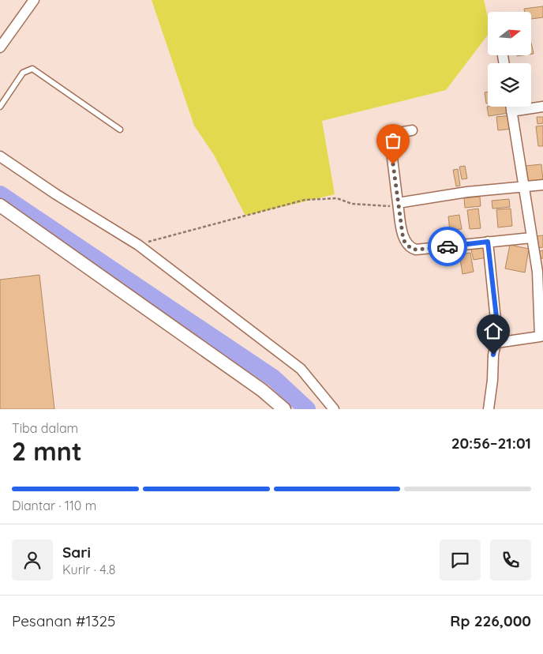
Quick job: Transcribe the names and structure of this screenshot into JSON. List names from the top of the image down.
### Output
{
  "north": "right",
  "page": {
    "heading": ["2 mnt", "Tiba dalam", "20:56–21:01"],
    "panel": [
      "Sari",
      "Kurir · 4.8",
      "Pesanan #1325",
      "Rp 226,000"
    ],
    "bar": "Diantar · 110 m"
  }
}
